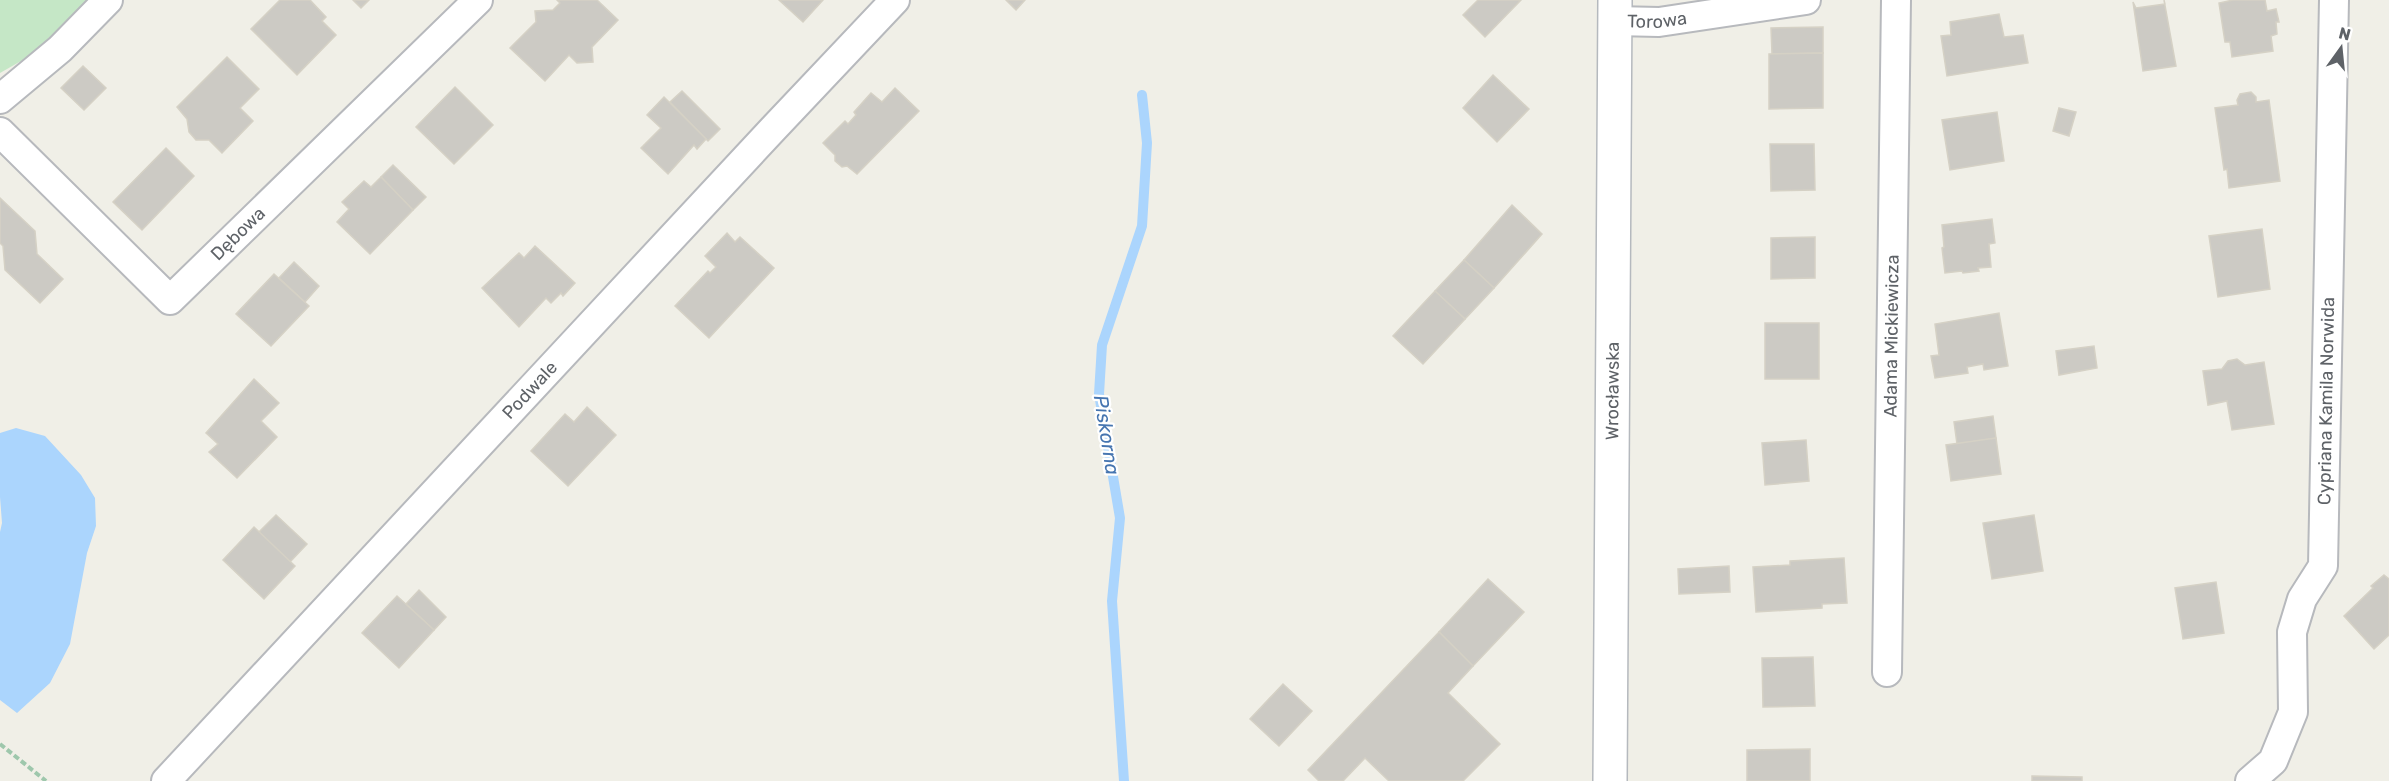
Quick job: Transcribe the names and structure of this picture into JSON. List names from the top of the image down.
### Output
{
  "streets": {
    "main road": ["Wrocławska"],
    "street": [
      "Torowa",
      "Dębowa",
      "Adama Mickiewicza",
      "Podwale",
      "Cypriana Kamila Norwida"
    ]
  },
  "crossings": [
    ["Torowa", "Wrocławska"]
  ],
  "water": ["Piskorna"],
  "north": "top"
}
